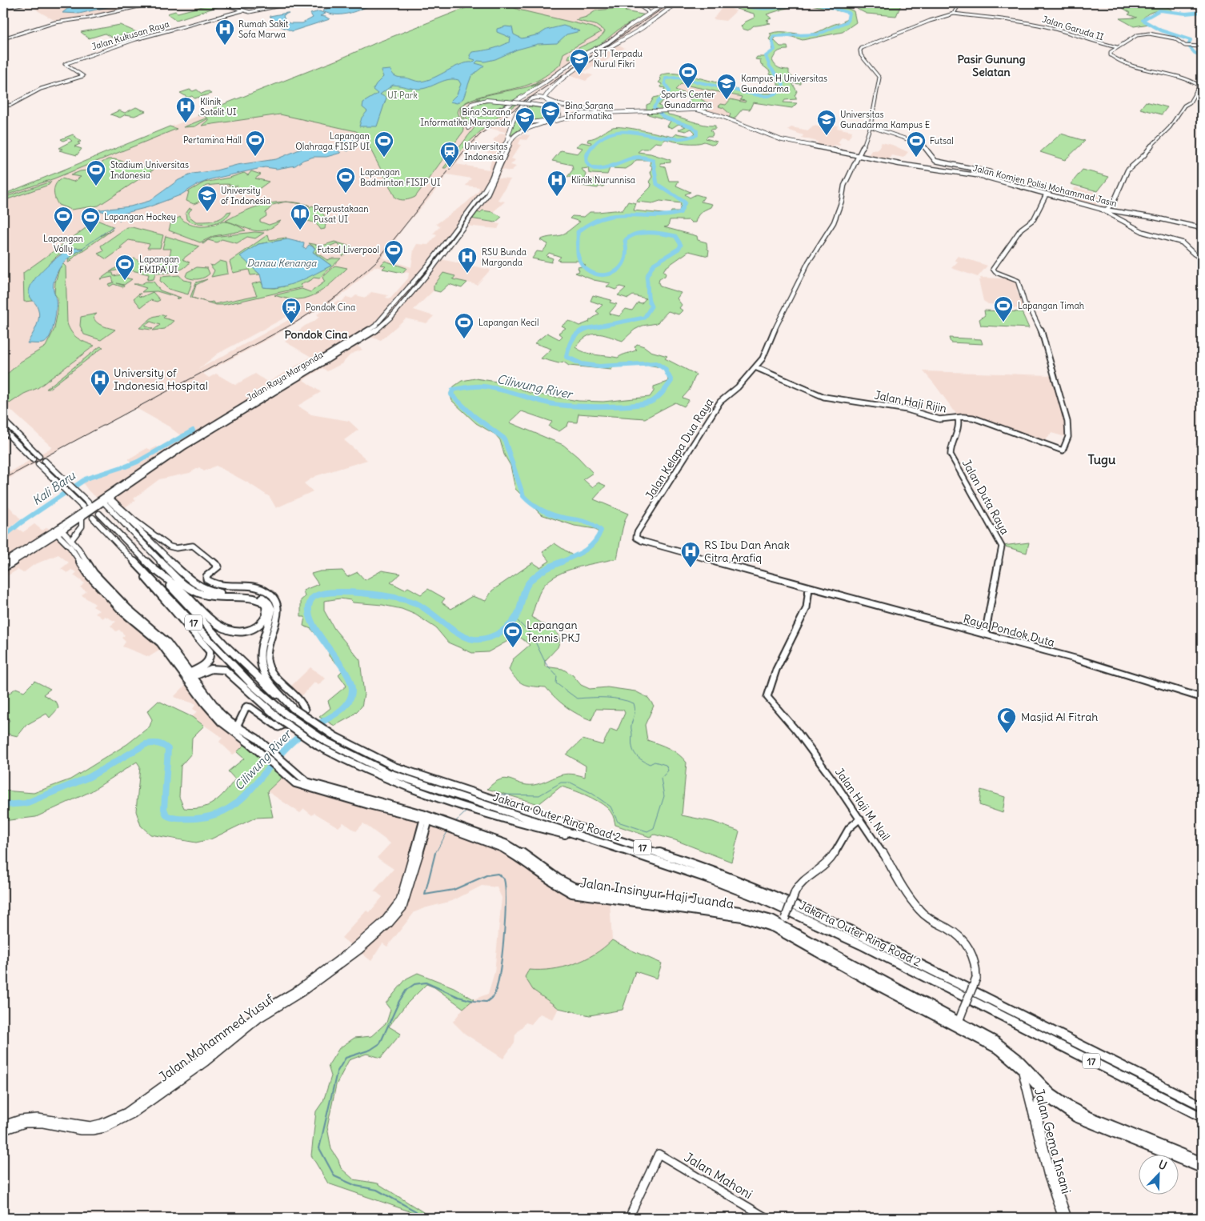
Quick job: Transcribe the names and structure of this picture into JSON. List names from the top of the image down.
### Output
{
  "streets": {
    "highway": [
      "Jalan Raya Margonda",
      "17",
      "Jakarta Outer Ring Road 2",
      "Jalan Insinyur Haji Juanda"
    ],
    "main road": ["Jalan Komjen Polisi Mohammad Jasin"],
    "street": [
      "Jalan Garuda II",
      "Jalan Kukusan Raya",
      "Jalan Haji Rijin",
      "Jalan Kelapa Dua Raya",
      "Jalan Duta Raya",
      "Raya Pondok Duta",
      "Jalan Haji M. Nail",
      "Jalan Mohammed Yusuf",
      "Jalan Gema Insani",
      "Jalan Mahoni"
    ]
  },
  "crossings": [
    ["Jalan Garuda II", "Jalan Kelapa Dua Raya"],
    ["Jalan Komjen Polisi Mohammad Jasin", "Jalan Haji Rijin"],
    ["Jalan Komjen Polisi Mohammad Jasin", "Jalan Kelapa Dua Raya"],
    ["Jalan Raya Margonda", "Jalan Insinyur Haji Juanda"],
    ["Jalan Haji Rijin", "Jalan Kelapa Dua Raya"],
    ["Jalan Haji Rijin", "Jalan Duta Raya"],
    ["Jalan Kelapa Dua Raya", "Raya Pondok Duta"],
    ["Jalan Kelapa Dua Raya", "Jalan Haji M. Nail"],
    ["Jalan Duta Raya", "Raya Pondok Duta"],
    ["Raya Pondok Duta", "Jalan Haji M. Nail"],
    ["Jalan Haji M. Nail", "Jalan Insinyur Haji Juanda"],
    ["Jalan Insinyur Haji Juanda", "Jalan Mohammed Yusuf"],
    ["Jalan Insinyur Haji Juanda", "Jalan Gema Insani"]
  ],
  "districts": ["Pasir Gunung Selatan", "Pondok Cina", "Tugu"],
  "water": ["Danau Kenanga", "Ciliwung River", "Kali Baru"],
  "parks": ["UI Park"],
  "places": {
    "hospital": [
      "Rumah Sakit Sofa Marwa",
      "Klinik Satelit UI",
      "Klinik Nurunnisa",
      "RSU Bunda Margonda",
      "University of Indonesia Hospital",
      "RS Ibu Dan Anak Citra Arafiq"
    ],
    "school or university": [
      "STT Terpadu Nurul Fikri",
      "Kampus H Universitas Gunadarma",
      "Bina Sarana Informatika",
      "Bina Sarana Informatika Margonda",
      "Universitas Gunadarma Kampus E",
      "University of Indonesia"
    ],
    "sports": [
      "Sports Center Gunadarma",
      "Pertamina Hall",
      "Lapangan Olahraga FISIP UI",
      "Futsal",
      "Stadium Universitas Indonesia",
      "Lapangan Badminton FISIP UI",
      "Lapangan Volly",
      "Lapangan Hockey",
      "Futsal Liverpool",
      "Lapangan FMIPA UI",
      "Lapangan Timah",
      "Lapangan Kecil",
      "Lapangan Tennis PKJ"
    ],
    "station": ["Universitas Indonesia", "Pondok Cina"],
    "library": ["Perpustakaan Pusat UI"],
    "mosque": ["Masjid Al Fitrah"]
  },
  "north": "top right"
}
